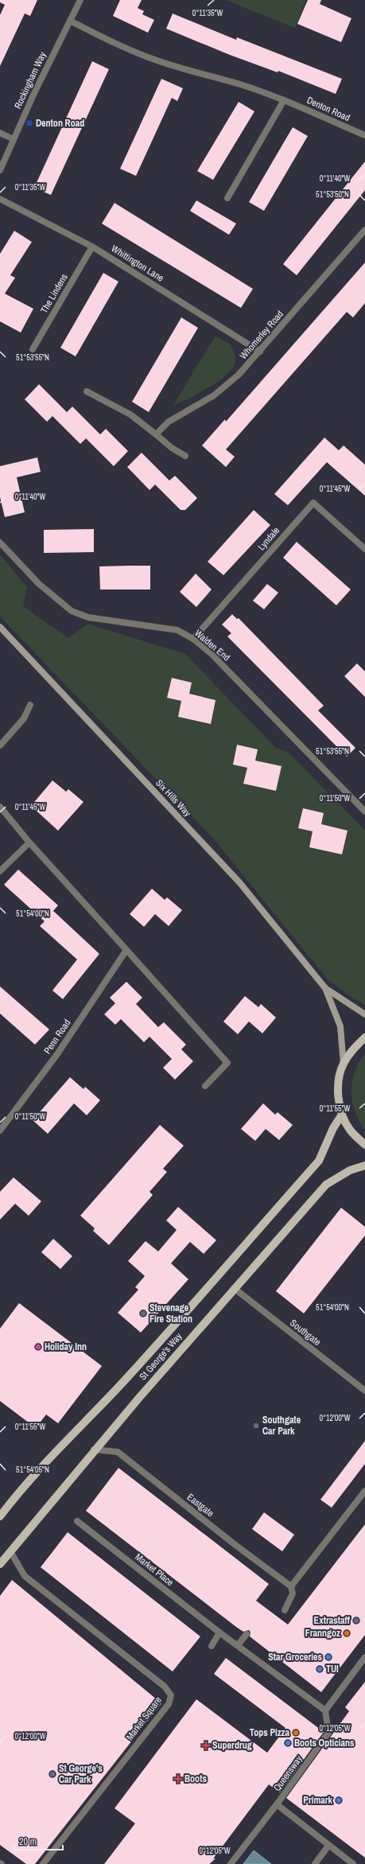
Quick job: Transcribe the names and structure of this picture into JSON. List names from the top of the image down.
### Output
{
  "streets": {
    "main road": ["St George's Way"],
    "street": [
      "Rockingham Way",
      "Denton Road",
      "Whittington Lane",
      "The Lindens",
      "Whomerley Road",
      "Lyndale",
      "Walden End",
      "Six Hills Way",
      "Penn Road",
      "Southgate",
      "Eastgate",
      "Market Place",
      "Market Square",
      "Queensway"
    ]
  },
  "crossings": [
    ["Rockingham Way", "Denton Road"],
    ["Whittington Lane", "The Lindens"],
    ["Whittington Lane", "Whomerley Road"],
    ["Lyndale", "Walden End"],
    ["Southgate", "St George's Way"],
    ["St George's Way", "Eastgate"],
    ["St George's Way", "Market Square"],
    ["Market Place", "Queensway"]
  ],
  "places": {
    "transit": ["Denton Road"],
    "other": [
      "Stevenage Fire Station",
      "Holiday Inn",
      "Southgate Car Park",
      "Extrastaff",
      "Franngoz",
      "Star Groceries",
      "TUI",
      "Tops Pizza",
      "Boots Opticians",
      "St George's Car Park",
      "Primark"
    ],
    "health": ["Superdrug", "Boots"]
  },
  "scale_bar": "20 m",
  "coordinates": [
    "0°11'35\"W",
    "0°11'40\"W",
    "51°53'50\"N",
    "51°53'55\"N",
    "0°11'45\"W",
    "0°11'50\"W",
    "51°54'00\"N",
    "0°11'55\"W",
    "0°12'00\"W",
    "51°54'05\"N",
    "0°12'05\"W"
  ]
}
